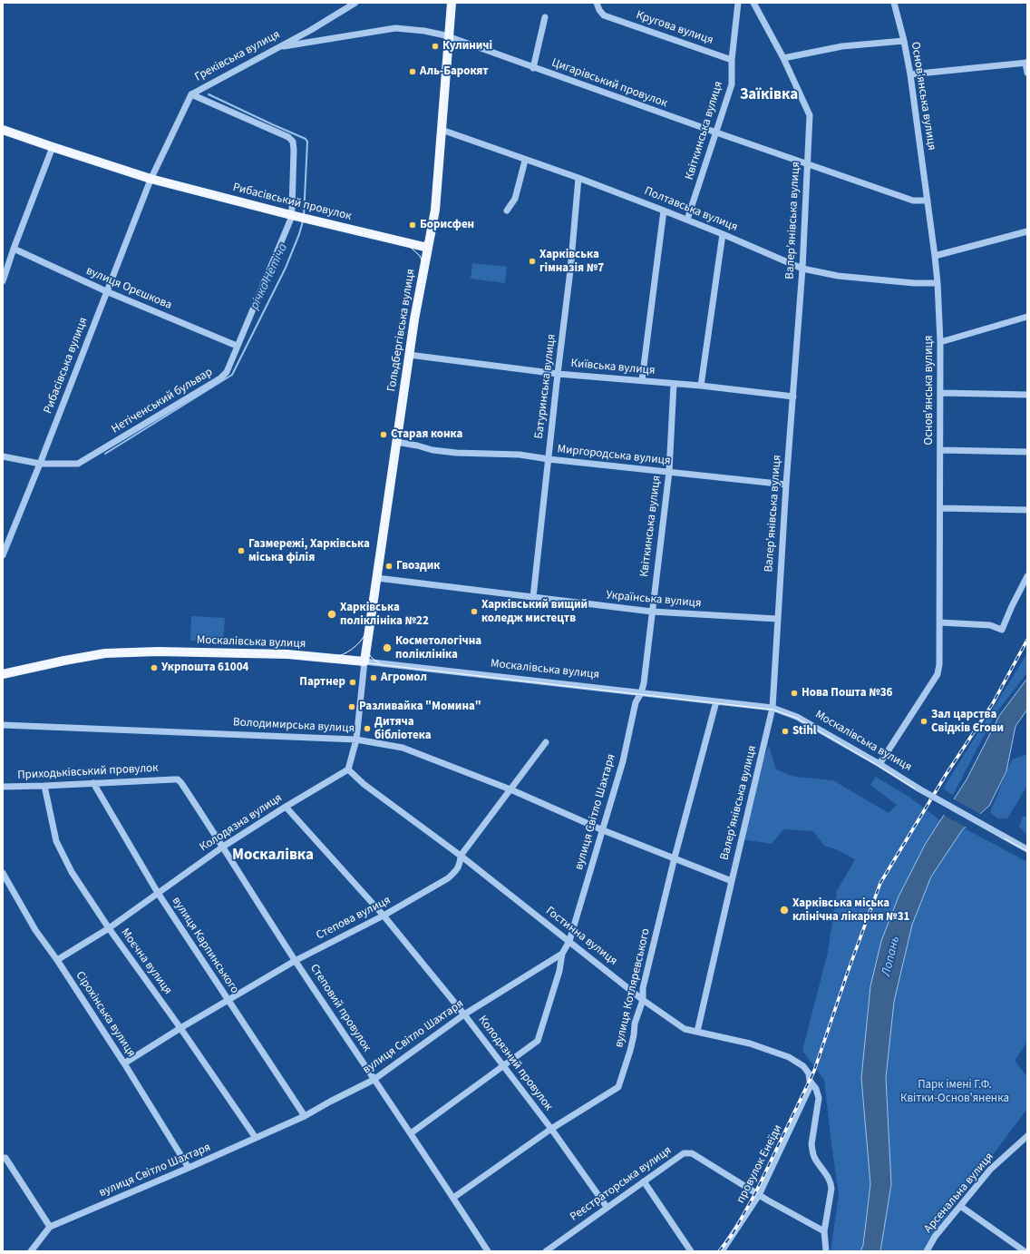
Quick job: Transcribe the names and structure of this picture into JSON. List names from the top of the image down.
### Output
{
  "streets": {
    "main road": ["Рибасівський провулок", "Гольдбергівська вулиця", "Москалівська вулиця"],
    "street": [
      "Кругова вулиця",
      "Греківська вулиця",
      "Цигарівський провулок",
      "Основ’янська вулиця",
      "Квіткинська вулиця",
      "Полтавська вулиця",
      "Валер’янівська вулиця",
      "вулиця Орєшкова",
      "Рибасівська вулиця",
      "Київська вулиця",
      "Батуринська вулиця",
      "Нетіченський бульвар",
      "Миргородська вулиця",
      "Українська вулиця",
      "Володимирська вулиця",
      "Приходьківський провулок",
      "вулиця Світло Шахтаря",
      "Колодязна вулиця",
      "Степова вулиця",
      "Гостинна вулиця",
      "вулиця Карпинського",
      "Моєчна вулиця",
      "вулиця Котляревського",
      "Степовий провулок",
      "Сірохінська вулиця",
      "Колодязний провулок",
      "провулок Енеїди",
      "Реєстраторська вулиця",
      "Арсенальна вулиця"
    ]
  },
  "crossings": [
    ["Кругова вулиця", "Квіткинська вулиця"],
    ["Греківська вулиця", "Цигарівський провулок"],
    ["Греківська вулиця", "Рибасівський провулок"],
    ["Греківська вулиця", "Рибасівська вулиця"],
    ["Греківська вулиця", "Нетіченський бульвар"],
    ["Цигарівський провулок", "Основ’янська вулиця"],
    ["Цигарівський провулок", "Квіткинська вулиця"],
    ["Цигарівський провулок", "Валер’янівська вулиця"],
    ["Цигарівський провулок", "Гольдбергівська вулиця"],
    ["Основ’янська вулиця", "Полтавська вулиця"],
    ["Основ’янська вулиця", "Москалівська вулиця"],
    ["Квіткинська вулиця", "Полтавська вулиця"],
    ["Квіткинська вулиця", "Київська вулиця"],
    ["Квіткинська вулиця", "Миргородська вулиця"],
    ["Квіткинська вулиця", "Українська вулиця"],
    ["Квіткинська вулиця", "Москалівська вулиця"],
    ["Квіткинська вулиця", "вулиця Світло Шахтаря"],
    ["Рибасівський провулок", "Гольдбергівська вулиця"],
    ["Рибасівський провулок", "Рибасівська вулиця"],
    ["Рибасівський провулок", "Нетіченський бульвар"],
    ["Полтавська вулиця", "Валер’янівська вулиця"],
    ["Полтавська вулиця", "Гольдбергівська вулиця"],
    ["Полтавська вулиця", "Батуринська вулиця"],
    ["Валер’янівська вулиця", "Київська вулиця"],
    ["Валер’янівська вулиця", "Миргородська вулиця"],
    ["Валер’янівська вулиця", "Українська вулиця"],
    ["Валер’янівська вулиця", "Москалівська вулиця"],
    ["Валер’янівська вулиця", "Володимирська вулиця"],
    ["Валер’янівська вулиця", "Гостинна вулиця"],
    ["вулиця Орєшкова", "Рибасівська вулиця"],
    ["вулиця Орєшкова", "Нетіченський бульвар"],
    ["Гольдбергівська вулиця", "Київська вулиця"],
    ["Гольдбергівська вулиця", "Миргородська вулиця"],
    ["Гольдбергівська вулиця", "Українська вулиця"],
    ["Гольдбергівська вулиця", "Москалівська вулиця"],
    ["Рибасівська вулиця", "Нетіченський бульвар"],
    ["Київська вулиця", "Батуринська вулиця"],
    ["Батуринська вулиця", "Миргородська вулиця"],
    ["Батуринська вулиця", "Українська вулиця"],
    ["Москалівська вулиця", "вулиця Світло Шахтаря"],
    ["Москалівська вулиця", "вулиця Котляревського"],
    ["Володимирська вулиця", "вулиця Світло Шахтаря"],
    ["Володимирська вулиця", "Степова вулиця"],
    ["Володимирська вулиця", "вулиця Котляревського"],
    ["Приходьківський провулок", "вулиця Карпинського"],
    ["Приходьківський провулок", "Моєчна вулиця"],
    ["Приходьківський провулок", "Степовий провулок"],
    ["вулиця Світло Шахтаря", "Гостинна вулиця"],
    ["вулиця Світло Шахтаря", "вулиця Карпинського"],
    ["вулиця Світло Шахтаря", "Моєчна вулиця"],
    ["вулиця Світло Шахтаря", "Степовий провулок"],
    ["вулиця Світло Шахтаря", "Сірохінська вулиця"],
    ["вулиця Світло Шахтаря", "Колодязний провулок"],
    ["Колодязна вулиця", "Гостинна вулиця"],
    ["Колодязна вулиця", "вулиця Карпинського"],
    ["Колодязна вулиця", "Моєчна вулиця"],
    ["Колодязна вулиця", "Степовий провулок"],
    ["Колодязна вулиця", "Сірохінська вулиця"],
    ["Колодязна вулиця", "Колодязний провулок"],
    ["Степова вулиця", "Гостинна вулиця"],
    ["Степова вулиця", "вулиця Карпинського"],
    ["Степова вулиця", "Моєчна вулиця"],
    ["Степова вулиця", "Степовий провулок"],
    ["Степова вулиця", "Сірохінська вулиця"],
    ["Степова вулиця", "Колодязний провулок"],
    ["Гостинна вулиця", "вулиця Котляревського"],
    ["Гостинна вулиця", "провулок Енеїди"],
    ["Гостинна вулиця", "Реєстраторська вулиця"],
    ["вулиця Котляревського", "Степовий провулок"],
    ["вулиця Котляревського", "Колодязний провулок"],
    ["Колодязний провулок", "Реєстраторська вулиця"],
    ["провулок Енеїди", "Реєстраторська вулиця"]
  ],
  "districts": ["Заїківка", "Москалівка"],
  "water": ["річка Нетіча", "Лопань"],
  "parks": ["Парк імені Г.Ф. Квітки-Основ'яненка"],
  "places": [
    "Кулиничі",
    "Аль-Барокят",
    "Борисфен",
    "Харківська гімназія №7",
    "Старая конка",
    "Газмережі, Харківська міська філія",
    "Гвоздик",
    "Харківський вищий коледж мистецтв",
    "Харківська поліклініка №22",
    "Косметологічна поліклініка",
    "Укрпошта 61004",
    "Агромол",
    "Партнер",
    "Нова Пошта №36",
    "Разливайка \"Момина\"",
    "Зал царства Свідків Єгови",
    "Дитяча бібліотека",
    "Stihl",
    "Харківська міська клінічна лікарня №31"
  ]
}
